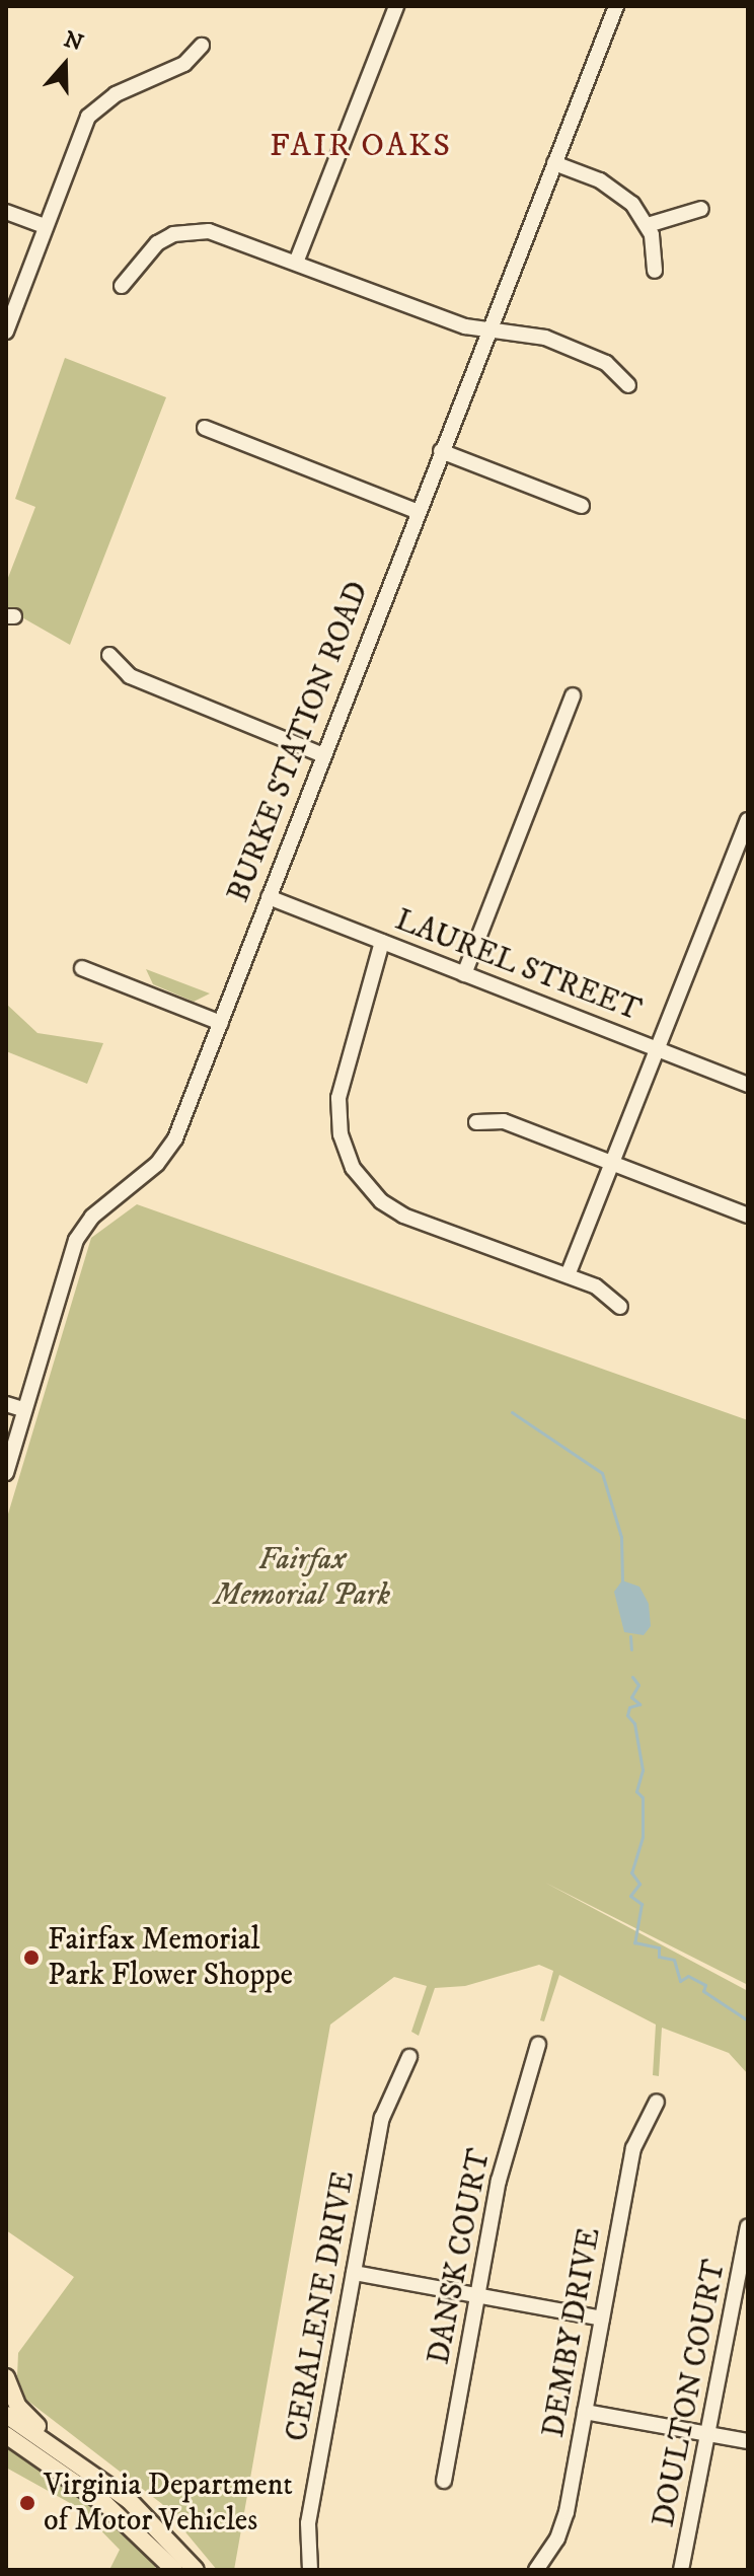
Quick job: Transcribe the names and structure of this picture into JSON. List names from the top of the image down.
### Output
{
  "streets": {
    "street": [
      "BURKE STATION ROAD",
      "LAUREL STREET",
      "DANSK COURT",
      "CERALENE DRIVE",
      "DEMBY DRIVE",
      "DOULTON COURT"
    ]
  },
  "crossings": [
    ["BURKE STATION ROAD", "LAUREL STREET"]
  ],
  "districts": ["FAIR OAKS"],
  "parks": ["Fairfax Memorial Park"],
  "places": ["Fairfax Memorial Park Flower Shoppe", "Virginia Department of Motor Vehicles"],
  "north": "top"
}
